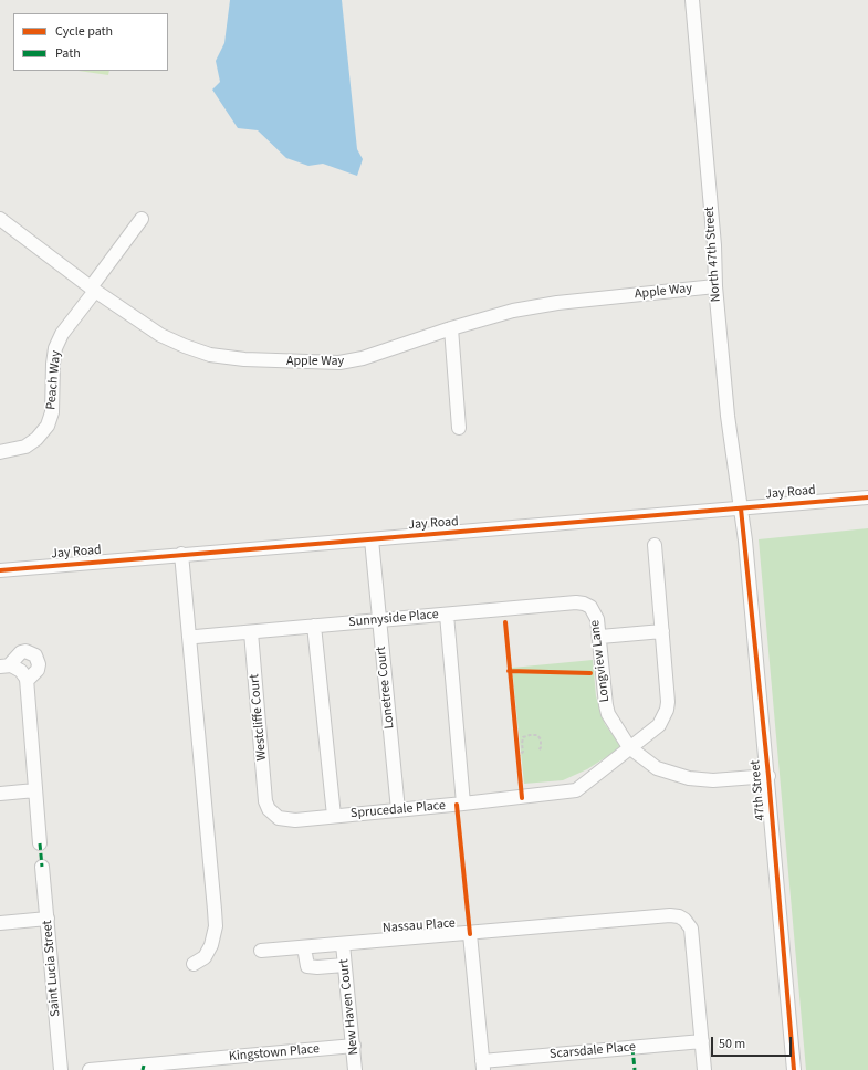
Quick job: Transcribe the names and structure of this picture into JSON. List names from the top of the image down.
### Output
{
  "streets": {
    "street": [
      "North 47th Street",
      "Apple Way",
      "Peach Way",
      "Jay Road",
      "Sunnyside Place",
      "Longview Lane",
      "Lonetree Court",
      "Westcliffe Court",
      "47th Street",
      "Sprucedale Place",
      "Nassau Place",
      "Saint Lucia Street",
      "New Haven Court",
      "Scarsdale Place",
      "Kingstown Place"
    ]
  },
  "crossings": [
    ["North 47th Street", "Apple Way"],
    ["North 47th Street", "Jay Road"],
    ["North 47th Street", "47th Street"],
    ["Apple Way", "Peach Way"],
    ["Jay Road", "Lonetree Court"],
    ["Jay Road", "47th Street"],
    ["Sunnyside Place", "Longview Lane"],
    ["Sunnyside Place", "Lonetree Court"],
    ["Sunnyside Place", "Westcliffe Court"],
    ["Longview Lane", "47th Street"],
    ["Longview Lane", "Sprucedale Place"],
    ["Lonetree Court", "Sprucedale Place"],
    ["Westcliffe Court", "Sprucedale Place"],
    ["Nassau Place", "New Haven Court"],
    ["Nassau Place", "Scarsdale Place"],
    ["New Haven Court", "Kingstown Place"]
  ],
  "legend": ["Cycle path", "Path"],
  "scale_bar": "50 m"
}
